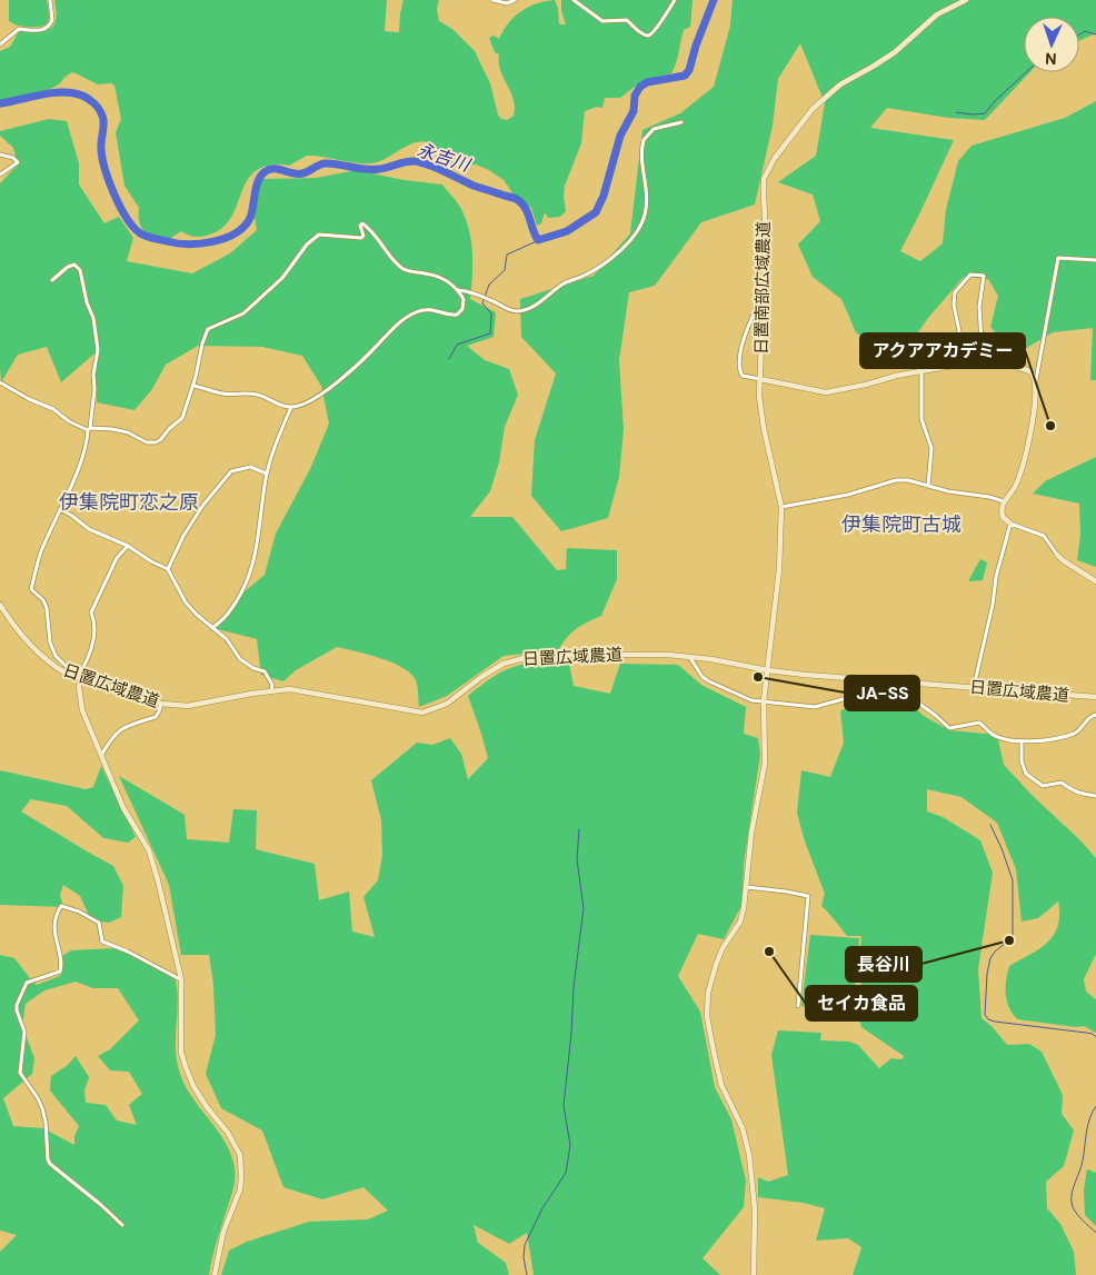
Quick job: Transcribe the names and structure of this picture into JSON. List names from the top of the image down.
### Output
{
  "streets": {
    "street": ["日置南部広域農道", "日置広域農道"]
  },
  "crossings": [
    ["日置南部広域農道", "日置広域農道"]
  ],
  "districts": ["伊集院町恋之原", "伊集院町古城"],
  "water": ["永吉川"],
  "places": [
    "アクアアカデミー",
    "JA-SS",
    "長谷川",
    "セイカ食品"
  ],
  "north": "bottom"
}
